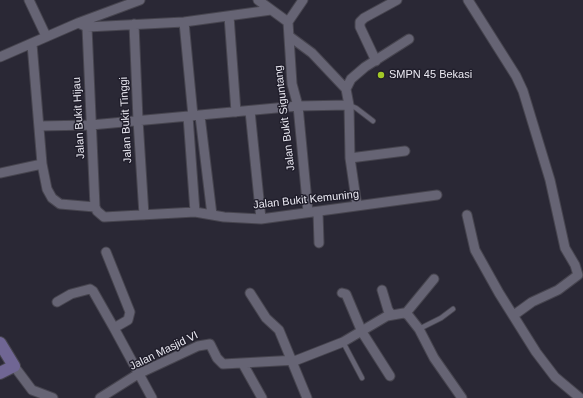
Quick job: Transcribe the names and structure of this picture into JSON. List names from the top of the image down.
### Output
{
  "streets": {
    "street": [
      "Jalan Bukit Hijau",
      "Jalan Bukit Siguntang",
      "Jalan Bukit Tinggi",
      "Jalan Bukit Kemuning",
      "Jalan Masjid VI"
    ]
  },
  "crossings": [
    ["Jalan Bukit Hijau", "Jalan Bukit Kemuning"],
    ["Jalan Bukit Siguntang", "Jalan Bukit Kemuning"],
    ["Jalan Bukit Tinggi", "Jalan Bukit Kemuning"]
  ],
  "places": ["SMPN 45 Bekasi"]
}
